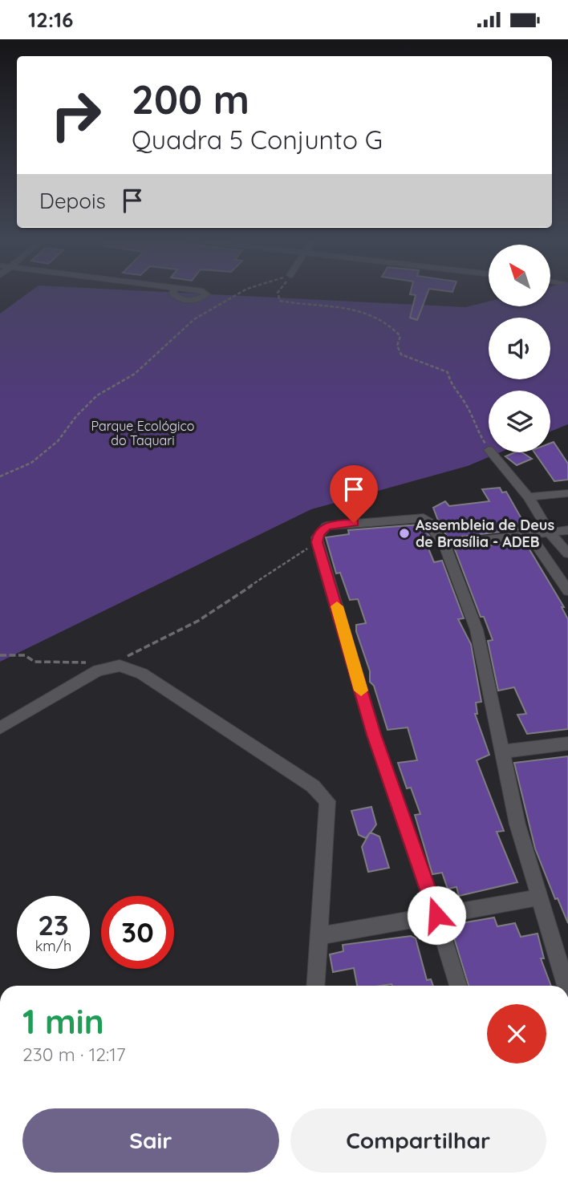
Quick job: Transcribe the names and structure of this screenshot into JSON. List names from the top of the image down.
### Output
{
  "parks": ["Parque Ecológico do Taquari"],
  "places": ["Assembleia de Deus de Brasília - ADEB"],
  "north": "top left",
  "page": {
    "status": "12:16",
    "turn": ["200 m", "Quadra 5 Conjunto G"],
    "then": "Depois",
    "speed": "23 km/h",
    "limit": "30",
    "heading": ["1 min", "230 m · 12:17"],
    "buttons": ["Sair", "Compartilhar"]
  }
}
